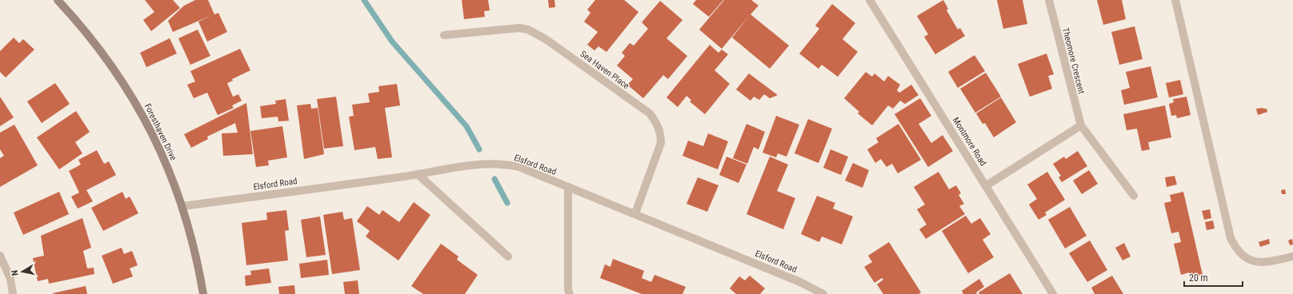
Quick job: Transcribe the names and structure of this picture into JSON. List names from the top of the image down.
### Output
{
  "streets": {
    "street": [
      "Theomore Crescent",
      "Sea Haven Place",
      "Foresthaven Drive",
      "Montmore Road",
      "Elsford Road"
    ]
  },
  "crossings": [
    ["Sea Haven Place", "Elsford Road"],
    ["Foresthaven Drive", "Elsford Road"]
  ],
  "scale_bar": "20 m",
  "north": "left"
}
